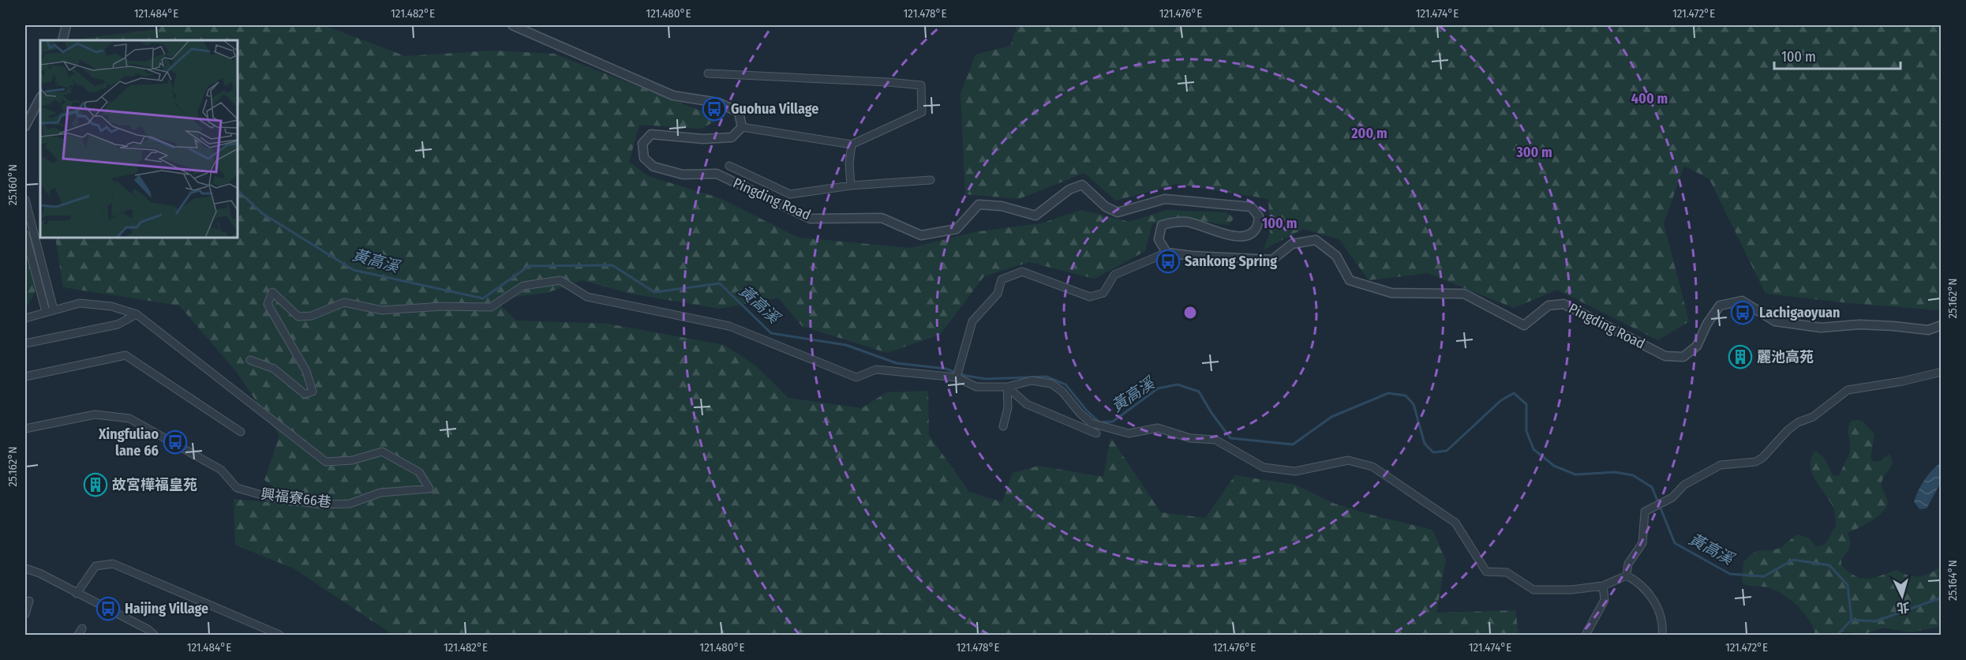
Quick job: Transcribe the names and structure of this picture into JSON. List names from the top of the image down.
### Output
{
  "streets": {
    "street": ["Pingding Road", "興福寮66巷"]
  },
  "water": ["黃高溪"],
  "places": {
    "bus stop": [
      "Guohua Village",
      "Sankong Spring",
      "Lachigaoyuan",
      "Xingfuliao lane 66",
      "Haijing Village"
    ],
    "building": ["麗池高苑", "故宮樺福皇苑"]
  },
  "scale_bar": "100 m",
  "north": "bottom",
  "coordinates": [
    "121.484°E",
    "121.482°E",
    "121.480°E",
    "121.478°E",
    "121.476°E",
    "121.474°E",
    "121.472°E",
    "25.160°N",
    "25.162°N",
    "25.164°N"
  ],
  "rings": [
    "400 m",
    "200 m",
    "300 m",
    "100 m"
  ]
}
